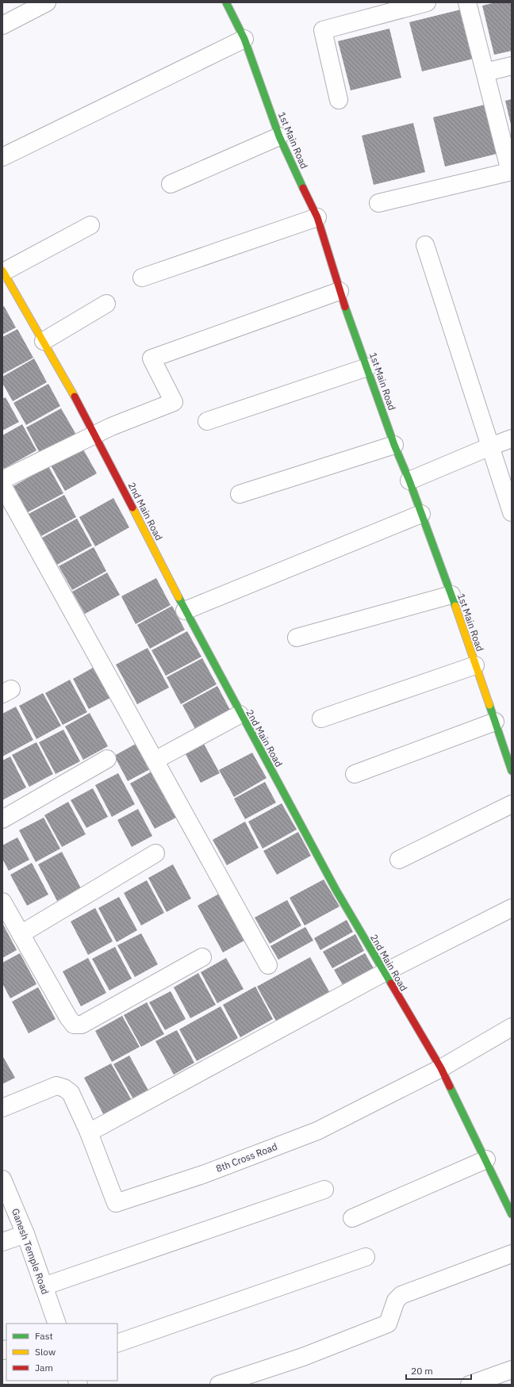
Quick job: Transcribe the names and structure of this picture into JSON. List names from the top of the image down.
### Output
{
  "streets": {
    "street": [
      "1st Main Road",
      "2nd Main Road",
      "8th Cross Road",
      "Ganesh Temple Road"
    ]
  },
  "crossings": [
    ["2nd Main Road", "8th Cross Road"]
  ],
  "legend": ["Fast", "Slow", "Jam"],
  "scale_bar": "20 m"
}
